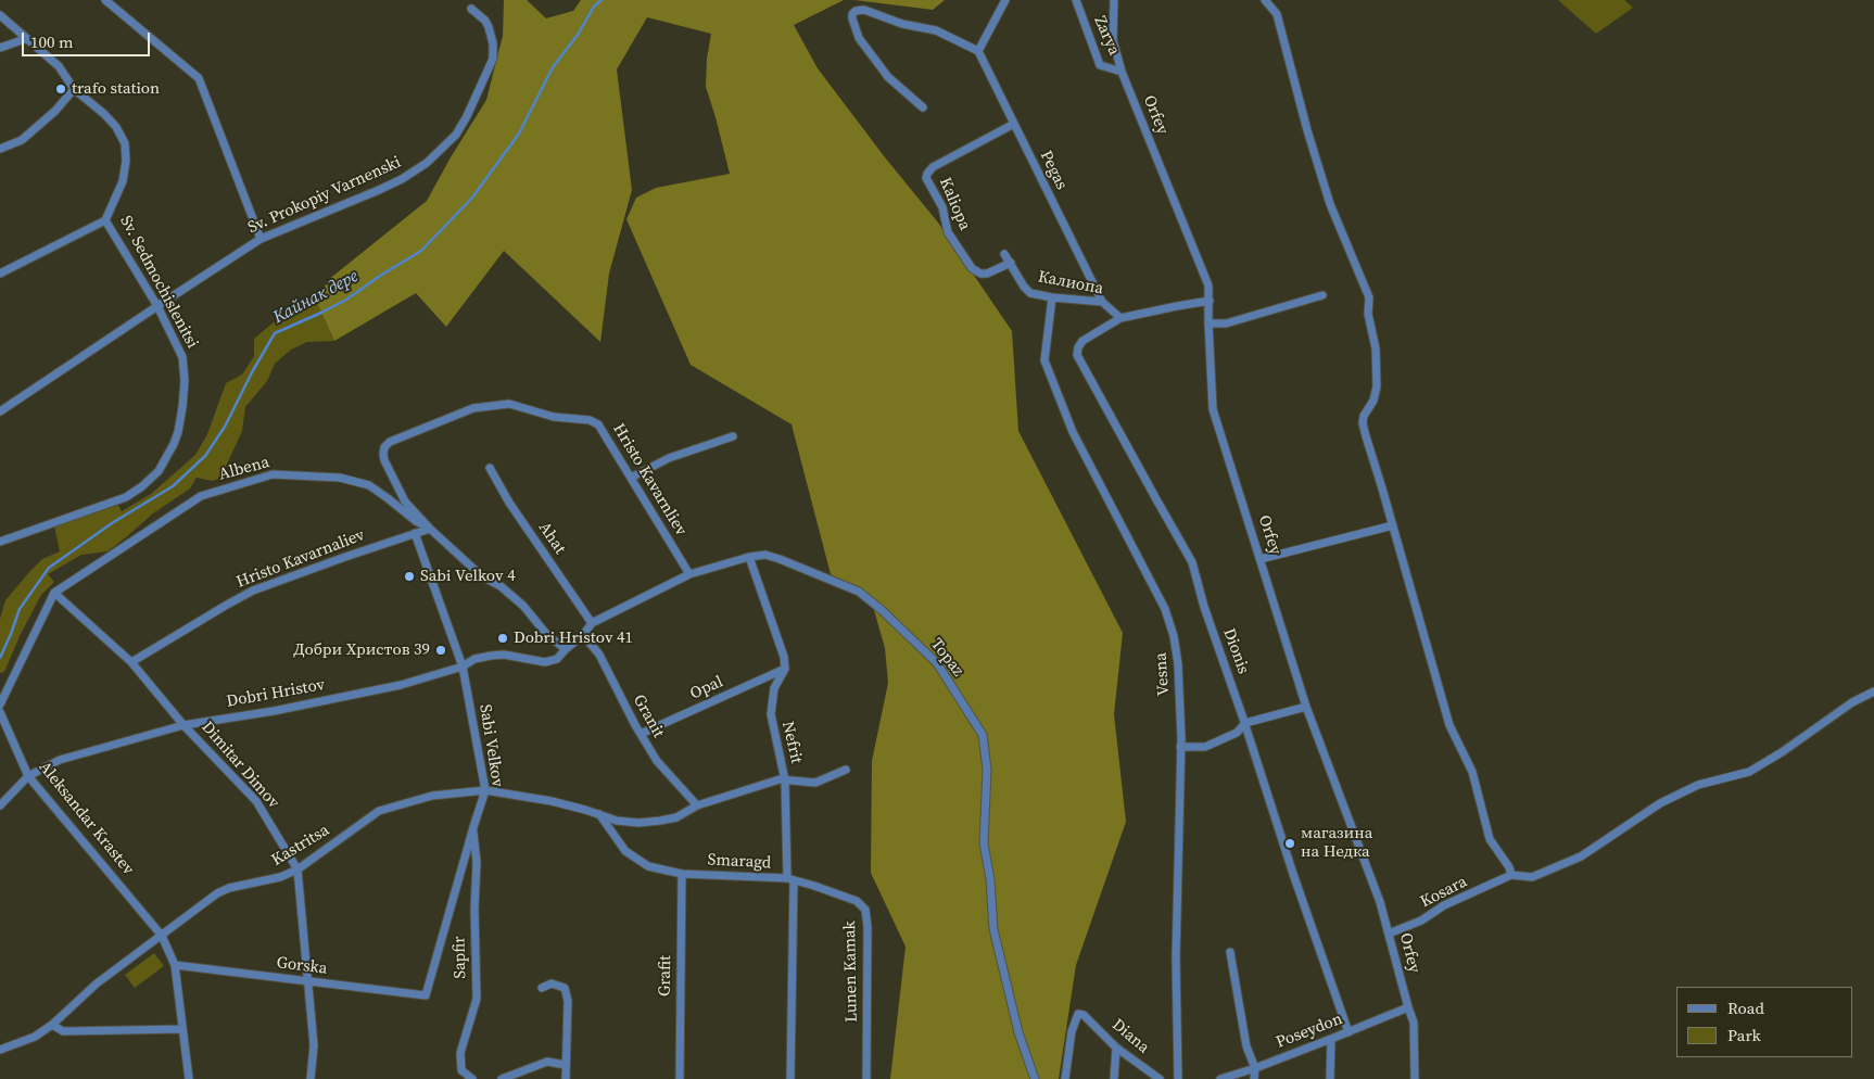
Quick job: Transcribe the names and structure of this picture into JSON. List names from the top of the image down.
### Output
{
  "streets": {
    "street": [
      "Zarya",
      "Orfey",
      "Pegas",
      "Sv. Prokopiy Varnenski",
      "Kaliopa",
      "Sv. Sedmochislenitsi",
      "Калиопа",
      "Albena",
      "Hristo Kavarnliev",
      "Ahat",
      "Hristo Kavarnaliev",
      "Dionis",
      "Topaz",
      "Vesna",
      "Opal",
      "Dobri Hristov",
      "Granit",
      "Nefrit",
      "Sabi Velkov",
      "Dimitar Dimov",
      "Aleksandar Krastev",
      "Kastritsa",
      "Smaragd",
      "Kosara",
      "Sapfir",
      "Gorska",
      "Lunen Kamak",
      "Grafit",
      "Poseydon",
      "Diana"
    ]
  },
  "crossings": [
    ["Zarya", "Orfey"],
    ["Orfey", "Kosara"],
    ["Orfey", "Poseydon"],
    ["Pegas", "Kaliopa"],
    ["Pegas", "Калиопа"],
    ["Sv. Prokopiy Varnenski", "Sv. Sedmochislenitsi"],
    ["Kaliopa", "Калиопа"],
    ["Калиопа", "Dionis"],
    ["Калиопа", "Vesna"],
    ["Albena", "Hristo Kavarnliev"],
    ["Albena", "Hristo Kavarnaliev"],
    ["Albena", "Topaz"],
    ["Albena", "Dobri Hristov"],
    ["Albena", "Dimitar Dimov"],
    ["Hristo Kavarnliev", "Hristo Kavarnaliev"],
    ["Hristo Kavarnliev", "Topaz"],
    ["Ahat", "Topaz"],
    ["Hristo Kavarnaliev", "Sabi Velkov"],
    ["Hristo Kavarnaliev", "Dimitar Dimov"],
    ["Dionis", "Poseydon"],
    ["Topaz", "Dobri Hristov"],
    ["Topaz", "Granit"],
    ["Opal", "Granit"],
    ["Opal", "Nefrit"],
    ["Dobri Hristov", "Sabi Velkov"],
    ["Dobri Hristov", "Dimitar Dimov"],
    ["Dobri Hristov", "Aleksandar Krastev"],
    ["Granit", "Kastritsa"],
    ["Nefrit", "Kastritsa"],
    ["Nefrit", "Smaragd"],
    ["Nefrit", "Lunen Kamak"],
    ["Sabi Velkov", "Kastritsa"],
    ["Sabi Velkov", "Sapfir"],
    ["Sabi Velkov", "Gorska"],
    ["Dimitar Dimov", "Kastritsa"],
    ["Dimitar Dimov", "Gorska"],
    ["Aleksandar Krastev", "Kastritsa"],
    ["Aleksandar Krastev", "Gorska"],
    ["Kastritsa", "Smaragd"],
    ["Smaragd", "Lunen Kamak"],
    ["Smaragd", "Grafit"]
  ],
  "water": ["Кайнак дере"],
  "places": [
    "trafo station",
    "Sabi Velkov 4",
    "Dobri Hristov 41",
    "Добри Христов 39",
    "магазина на Недка"
  ],
  "legend": ["Road", "Park"],
  "scale_bar": "100 m"
}
